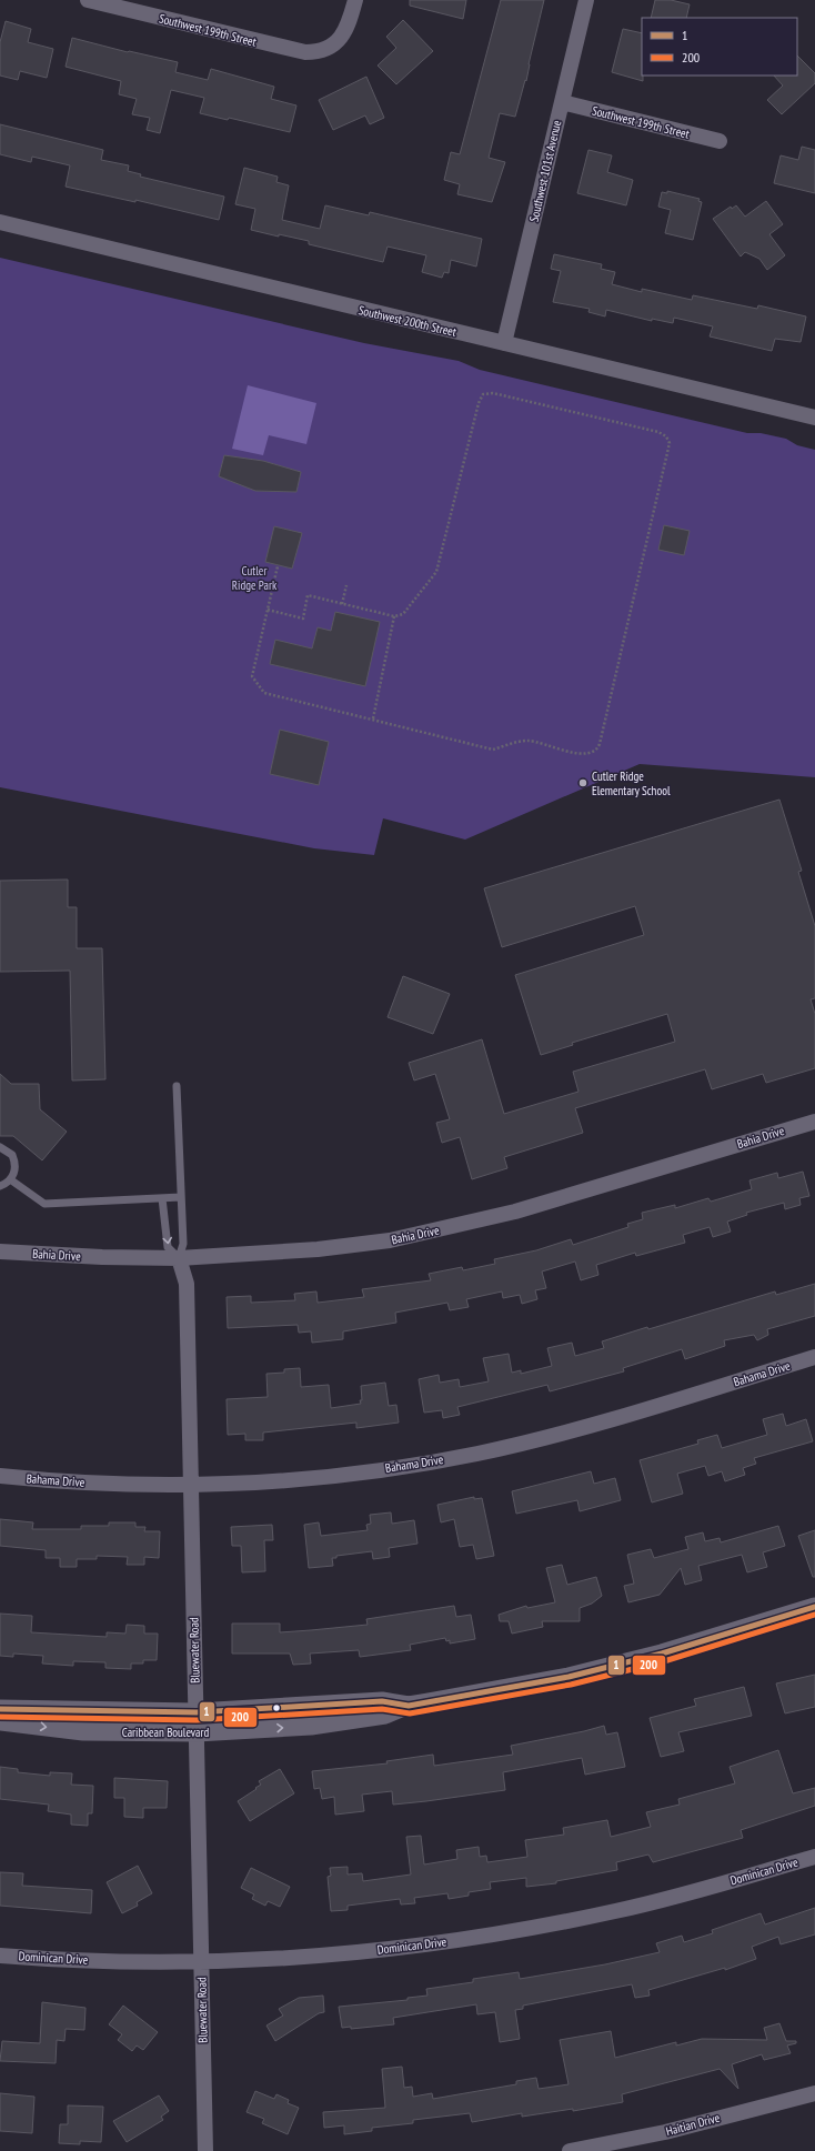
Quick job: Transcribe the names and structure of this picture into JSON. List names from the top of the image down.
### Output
{
  "streets": {
    "street": [
      "Southwest 199th Street",
      "Southwest 101st Avenue",
      "Southwest 200th Street",
      "Bahia Drive",
      "Bahama Drive",
      "Bluewater Road",
      "Caribbean Boulevard",
      "Dominican Drive",
      "Haitian Drive"
    ]
  },
  "crossings": [
    ["Southwest 199th Street", "Southwest 101st Avenue"],
    ["Southwest 101st Avenue", "Southwest 200th Street"],
    ["Bahia Drive", "Bluewater Road"],
    ["Bahama Drive", "Bluewater Road"],
    ["Bluewater Road", "Caribbean Boulevard"],
    ["Bluewater Road", "Dominican Drive"]
  ],
  "parks": ["Cutler Ridge Park"],
  "places": ["Cutler Ridge Elementary School"],
  "lines": ["transit line 1", "transit line 200"],
  "legend": ["1", "200"]
}
